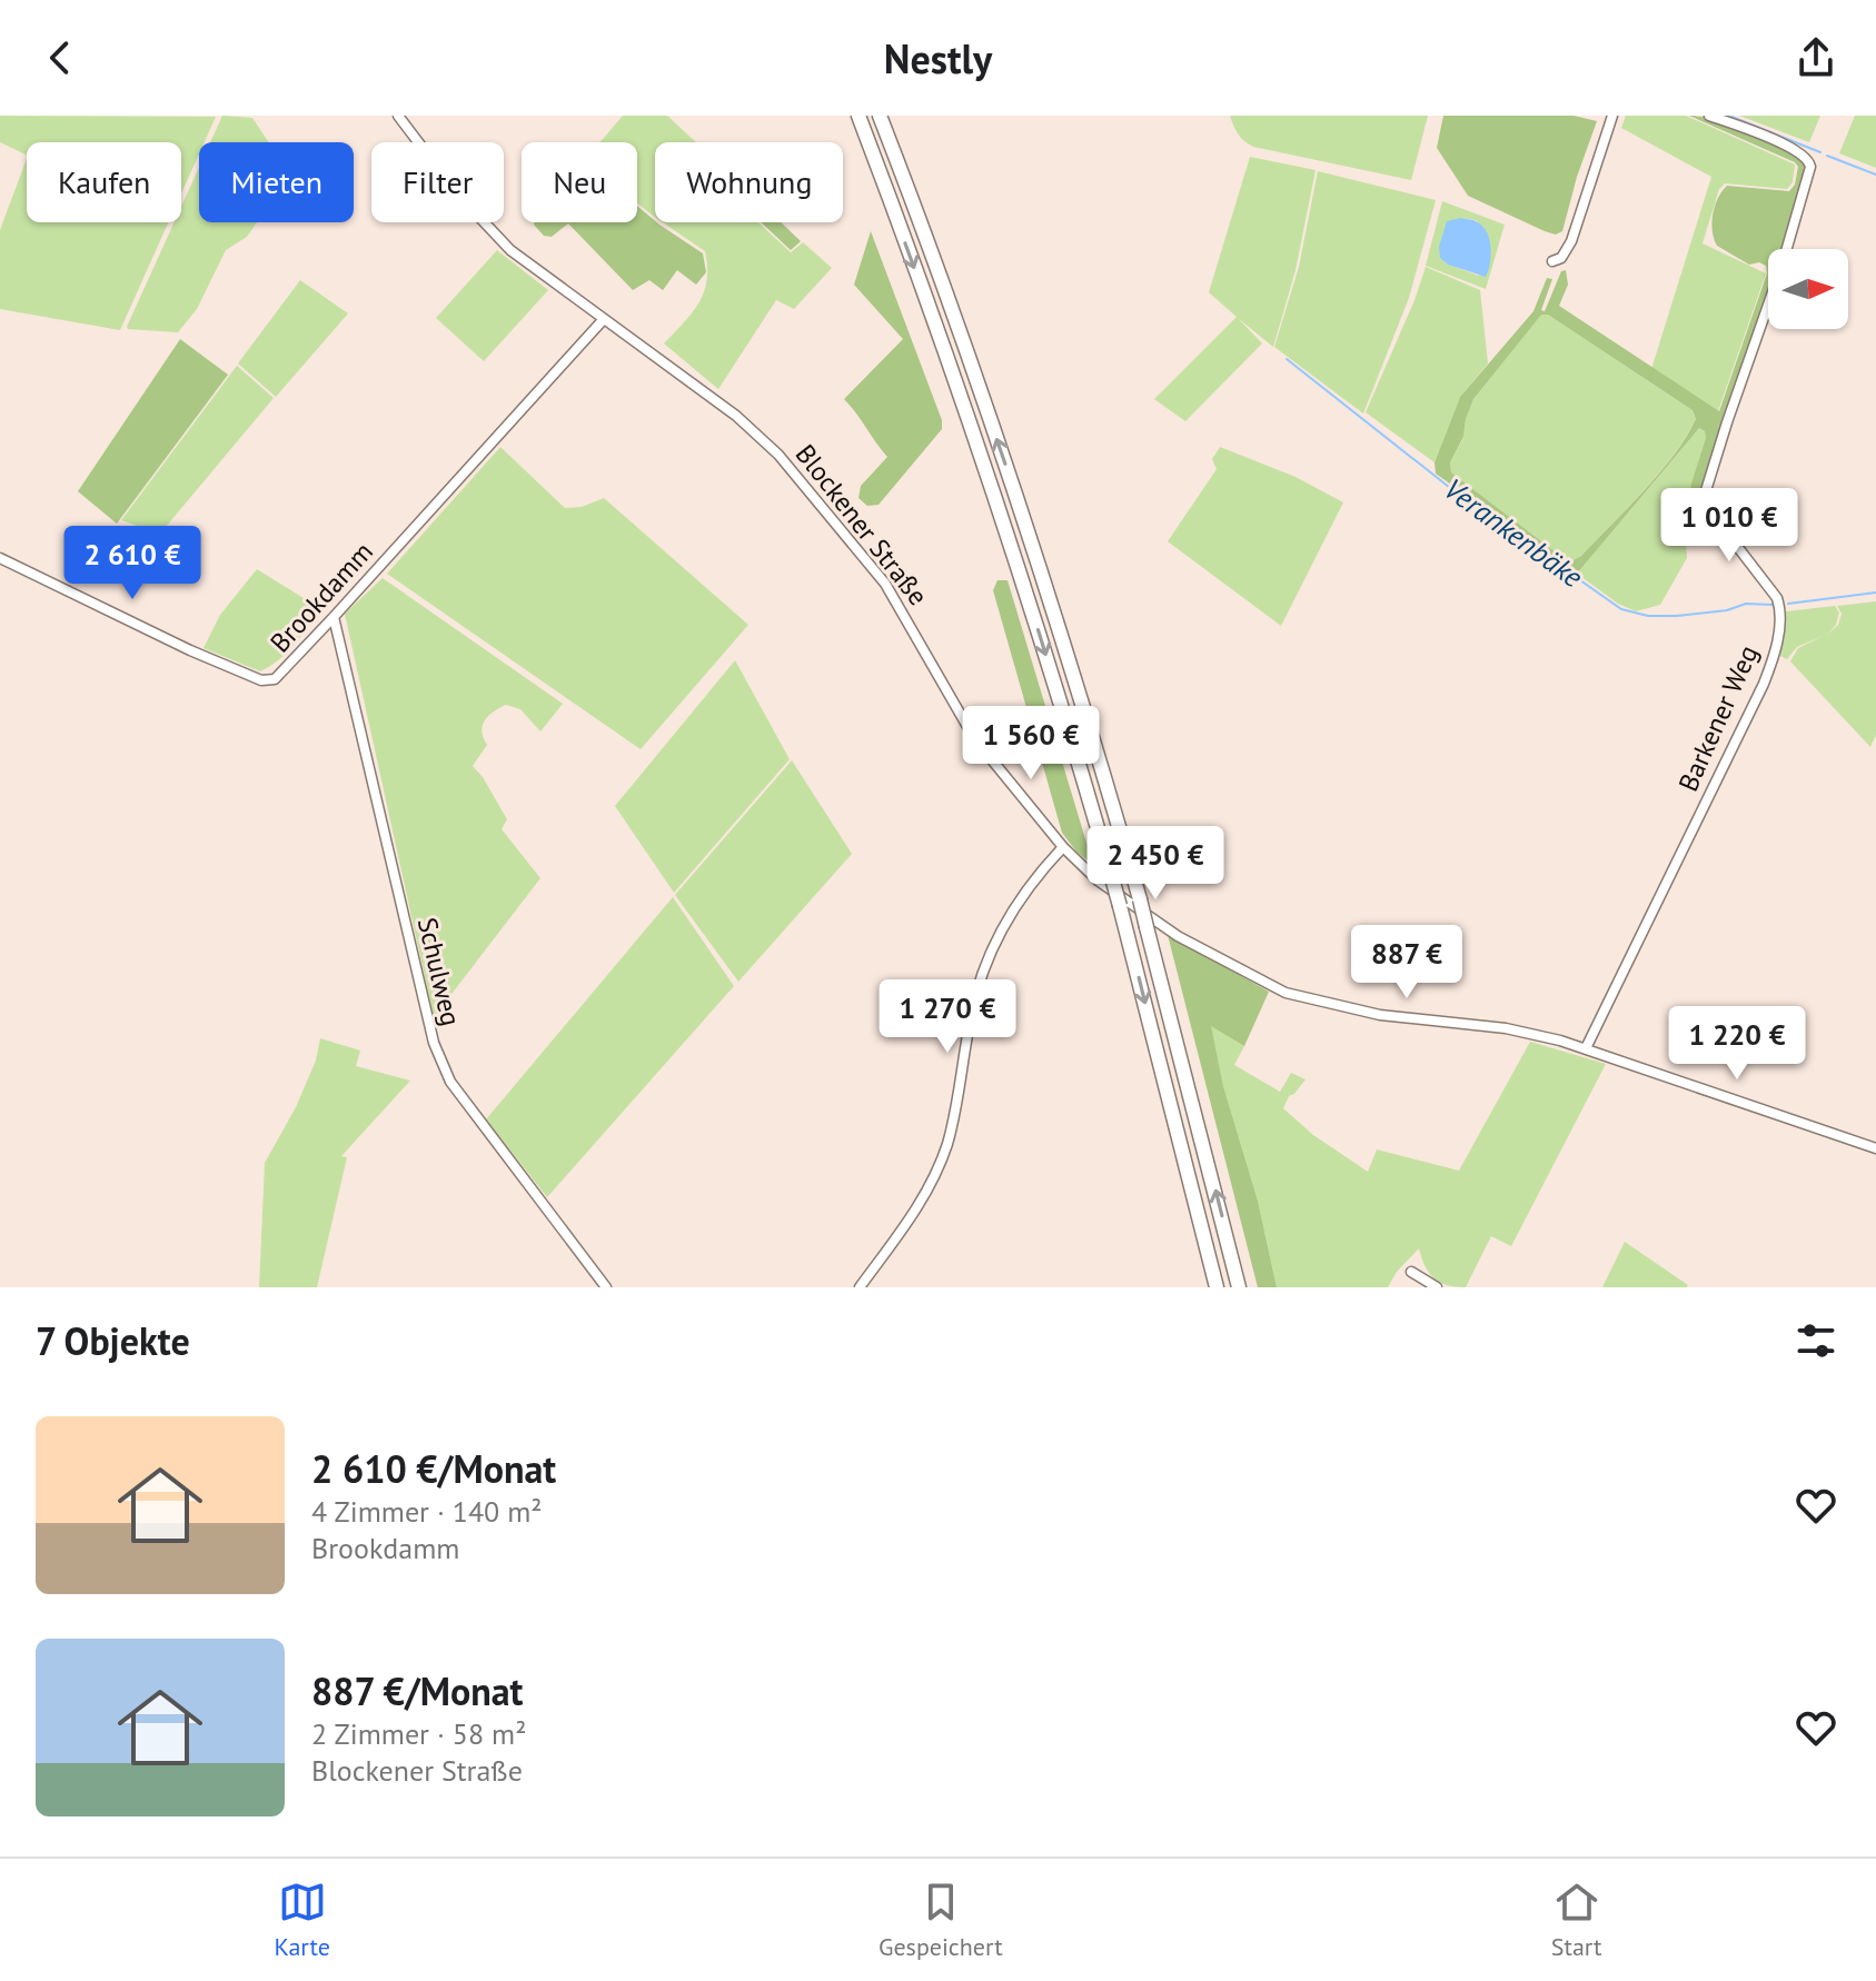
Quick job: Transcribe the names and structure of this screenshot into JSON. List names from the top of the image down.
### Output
{
  "streets": {
    "street": [
      "Blockener Straße",
      "Brookdamm",
      "Barkener Weg",
      "Schulweg"
    ]
  },
  "crossings": [
    ["Blockener Straße", "Brookdamm"],
    ["Blockener Straße", "Barkener Weg"],
    ["Brookdamm", "Schulweg"]
  ],
  "water": ["Verankenbäke"],
  "north": "right",
  "page": {
    "header": "Nestly",
    "chip": [
      "Kaufen",
      "Mieten",
      "Filter",
      "Neu",
      "Wohnung"
    ],
    "price": [
      "1 010 €",
      "2 610 €",
      "1 560 €",
      "2 450 €",
      "887 €",
      "1 270 €",
      "1 220 €"
    ],
    "heading": "7 Objekte",
    "list": [
      {
        "name": "2 610 €/Monat",
        "note": "4 Zimmer · 140 m² · Brookdamm"
      },
      {
        "name": "887 €/Monat",
        "note": "2 Zimmer · 58 m² · Blockener Straße"
      }
    ],
    "tabs": ["Karte", "Gespeichert", "Start"]
  }
}
